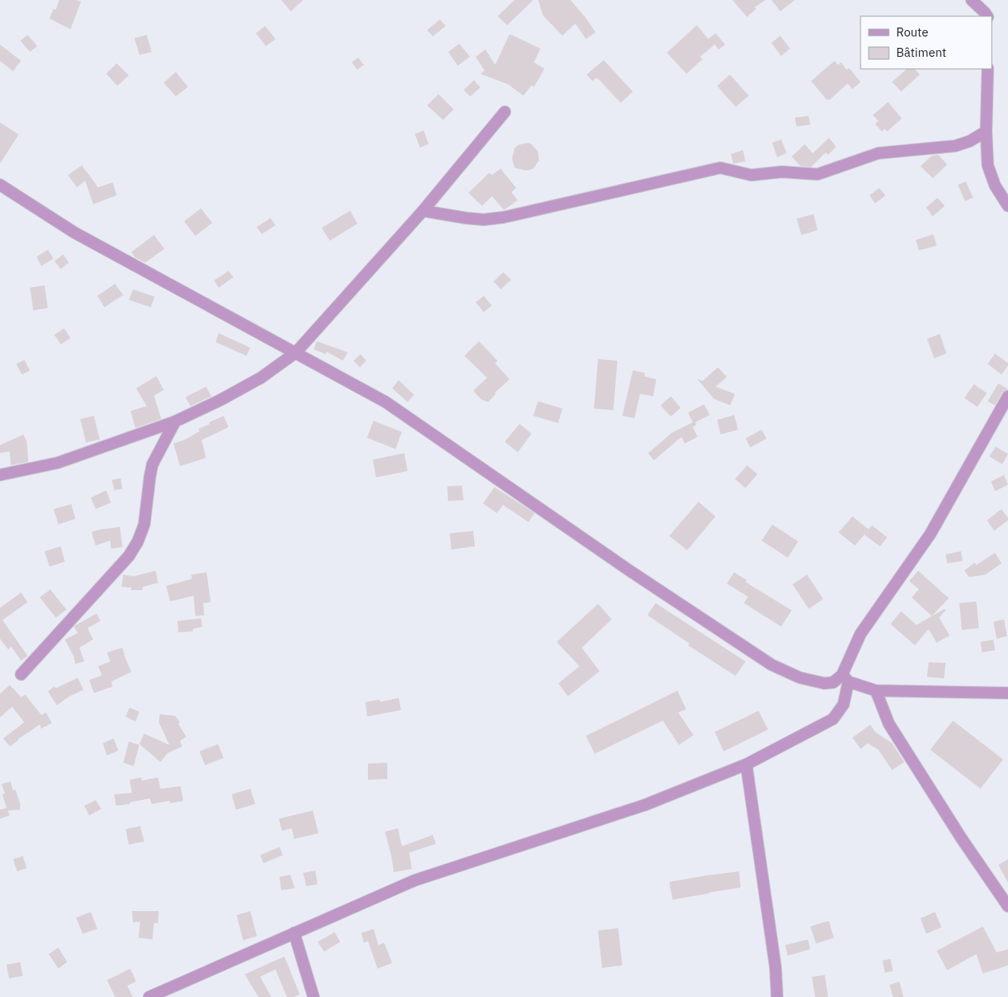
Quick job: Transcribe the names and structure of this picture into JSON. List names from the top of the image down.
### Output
{
  "legend": ["Route", "Bâtiment"]
}
